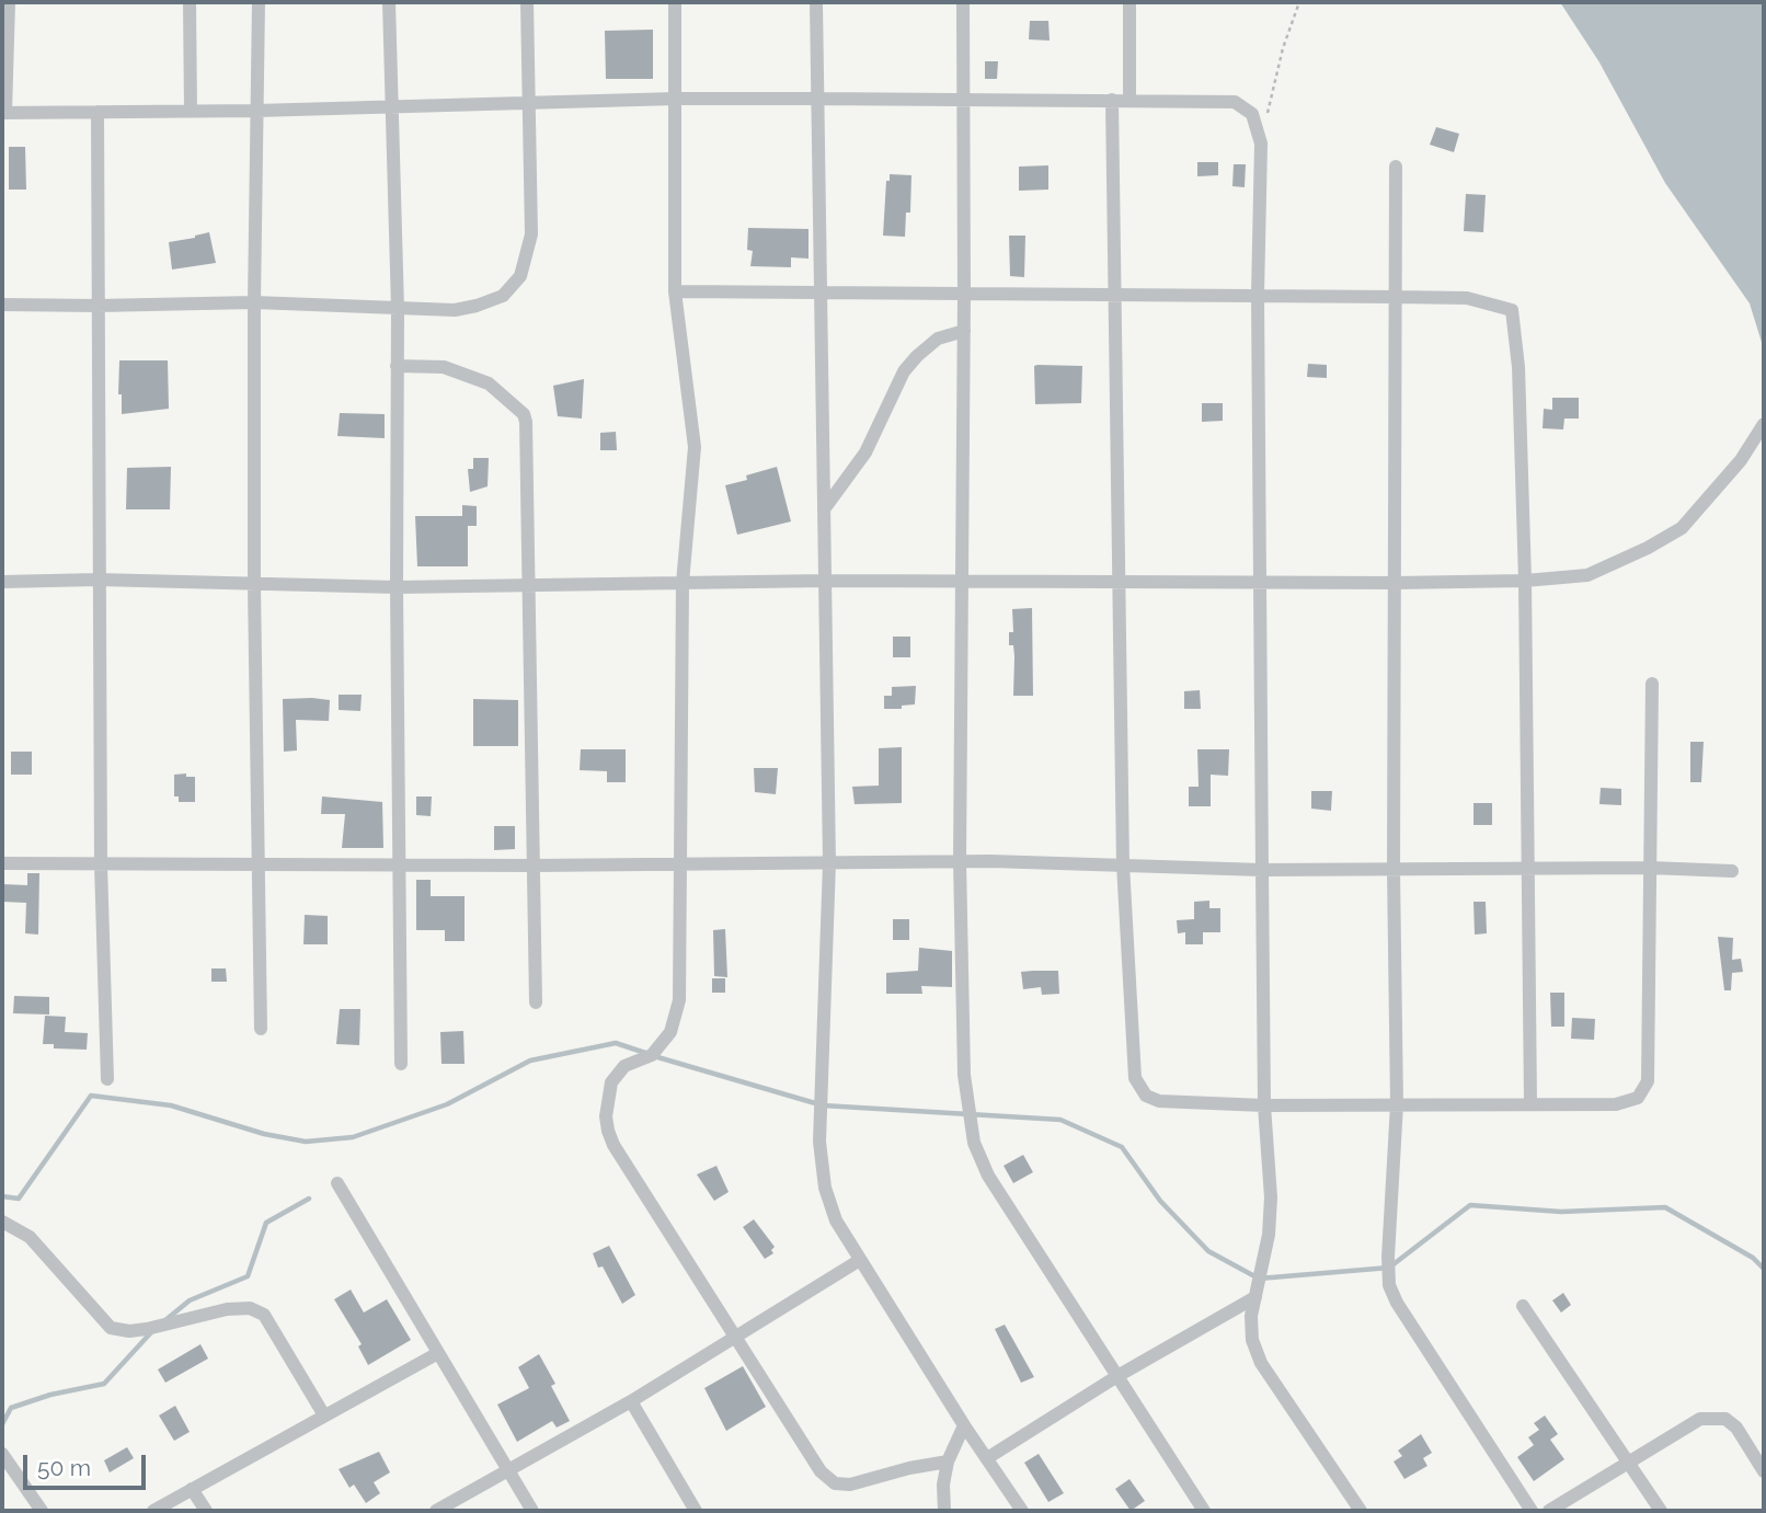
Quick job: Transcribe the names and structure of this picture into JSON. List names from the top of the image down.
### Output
{
  "scale_bar": "50 m"
}
